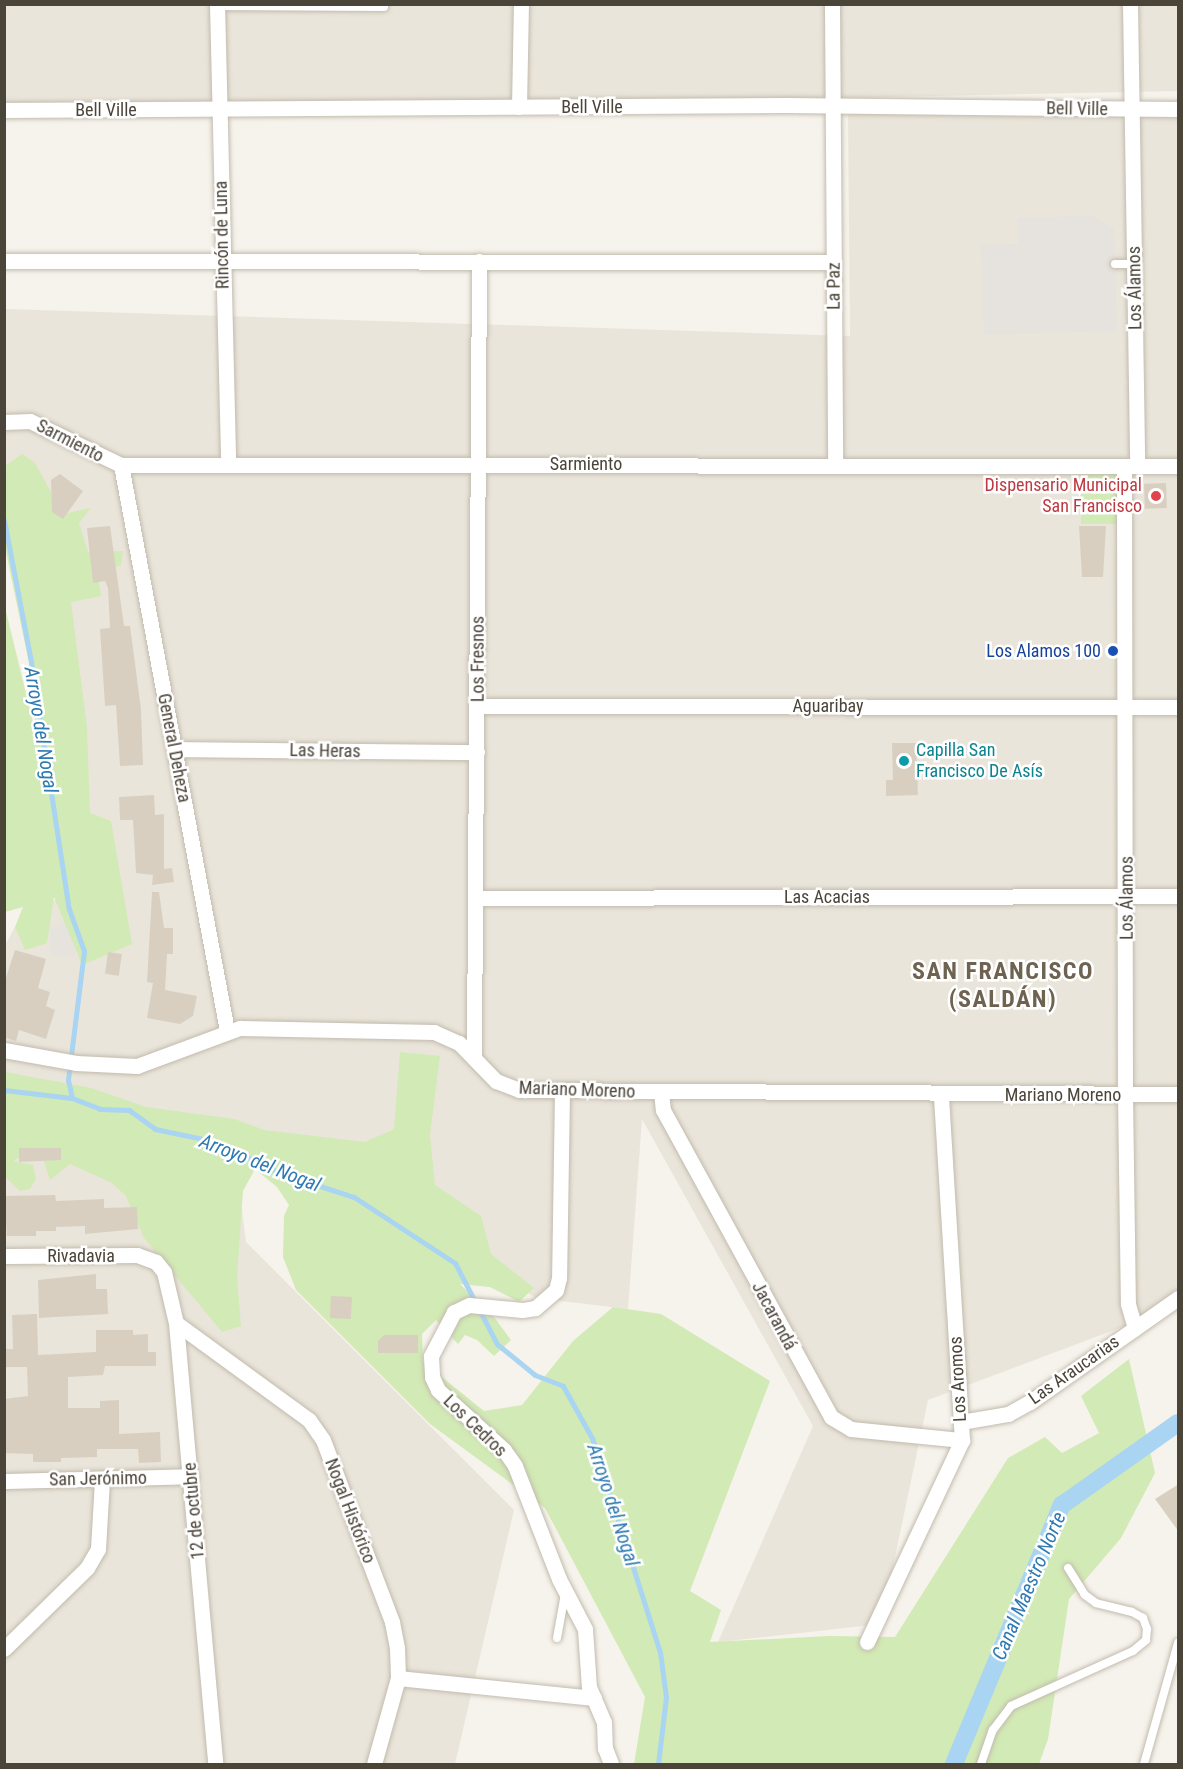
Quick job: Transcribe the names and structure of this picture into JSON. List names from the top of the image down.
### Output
{
  "streets": {
    "street": [
      "Bell Ville",
      "Rincón de Luna",
      "La Paz",
      "Los Álamos",
      "Sarmiento",
      "Los Fresnos",
      "Aguaribay",
      "General Deheza",
      "Las Heras",
      "Las Acacias",
      "Mariano Moreno",
      "Rivadavia",
      "Jacarandá",
      "Las Araucarias",
      "Los Aromos",
      "Los Cedros",
      "San Jerónimo",
      "12 de octubre",
      "Nogal Histórico"
    ]
  },
  "crossings": [
    ["Bell Ville", "Rincón de Luna"],
    ["Bell Ville", "La Paz"],
    ["Bell Ville", "Los Álamos"],
    ["Rincón de Luna", "Sarmiento"],
    ["La Paz", "Sarmiento"],
    ["Los Álamos", "Sarmiento"],
    ["Los Álamos", "Aguaribay"],
    ["Los Álamos", "Las Acacias"],
    ["Los Álamos", "Mariano Moreno"],
    ["Los Álamos", "Las Araucarias"],
    ["Sarmiento", "Los Fresnos"],
    ["Sarmiento", "General Deheza"],
    ["Los Fresnos", "Aguaribay"],
    ["Los Fresnos", "Las Heras"],
    ["Los Fresnos", "Las Acacias"],
    ["Los Fresnos", "Mariano Moreno"],
    ["General Deheza", "Las Heras"],
    ["General Deheza", "Mariano Moreno"],
    ["Mariano Moreno", "Jacarandá"],
    ["Mariano Moreno", "Los Aromos"],
    ["Mariano Moreno", "Los Cedros"],
    ["Rivadavia", "12 de octubre"],
    ["Jacarandá", "Los Aromos"],
    ["Las Araucarias", "Los Aromos"],
    ["San Jerónimo", "12 de octubre"],
    ["12 de octubre", "Nogal Histórico"]
  ],
  "districts": ["SAN FRANCISCO (SALDÁN)"],
  "water": ["Arroyo del Nogal", "Canal Maestro Norte"],
  "places": ["Dispensario Municipal San Francisco", "Los Alamos 100", "Capilla San Francisco De Asís"]
}
